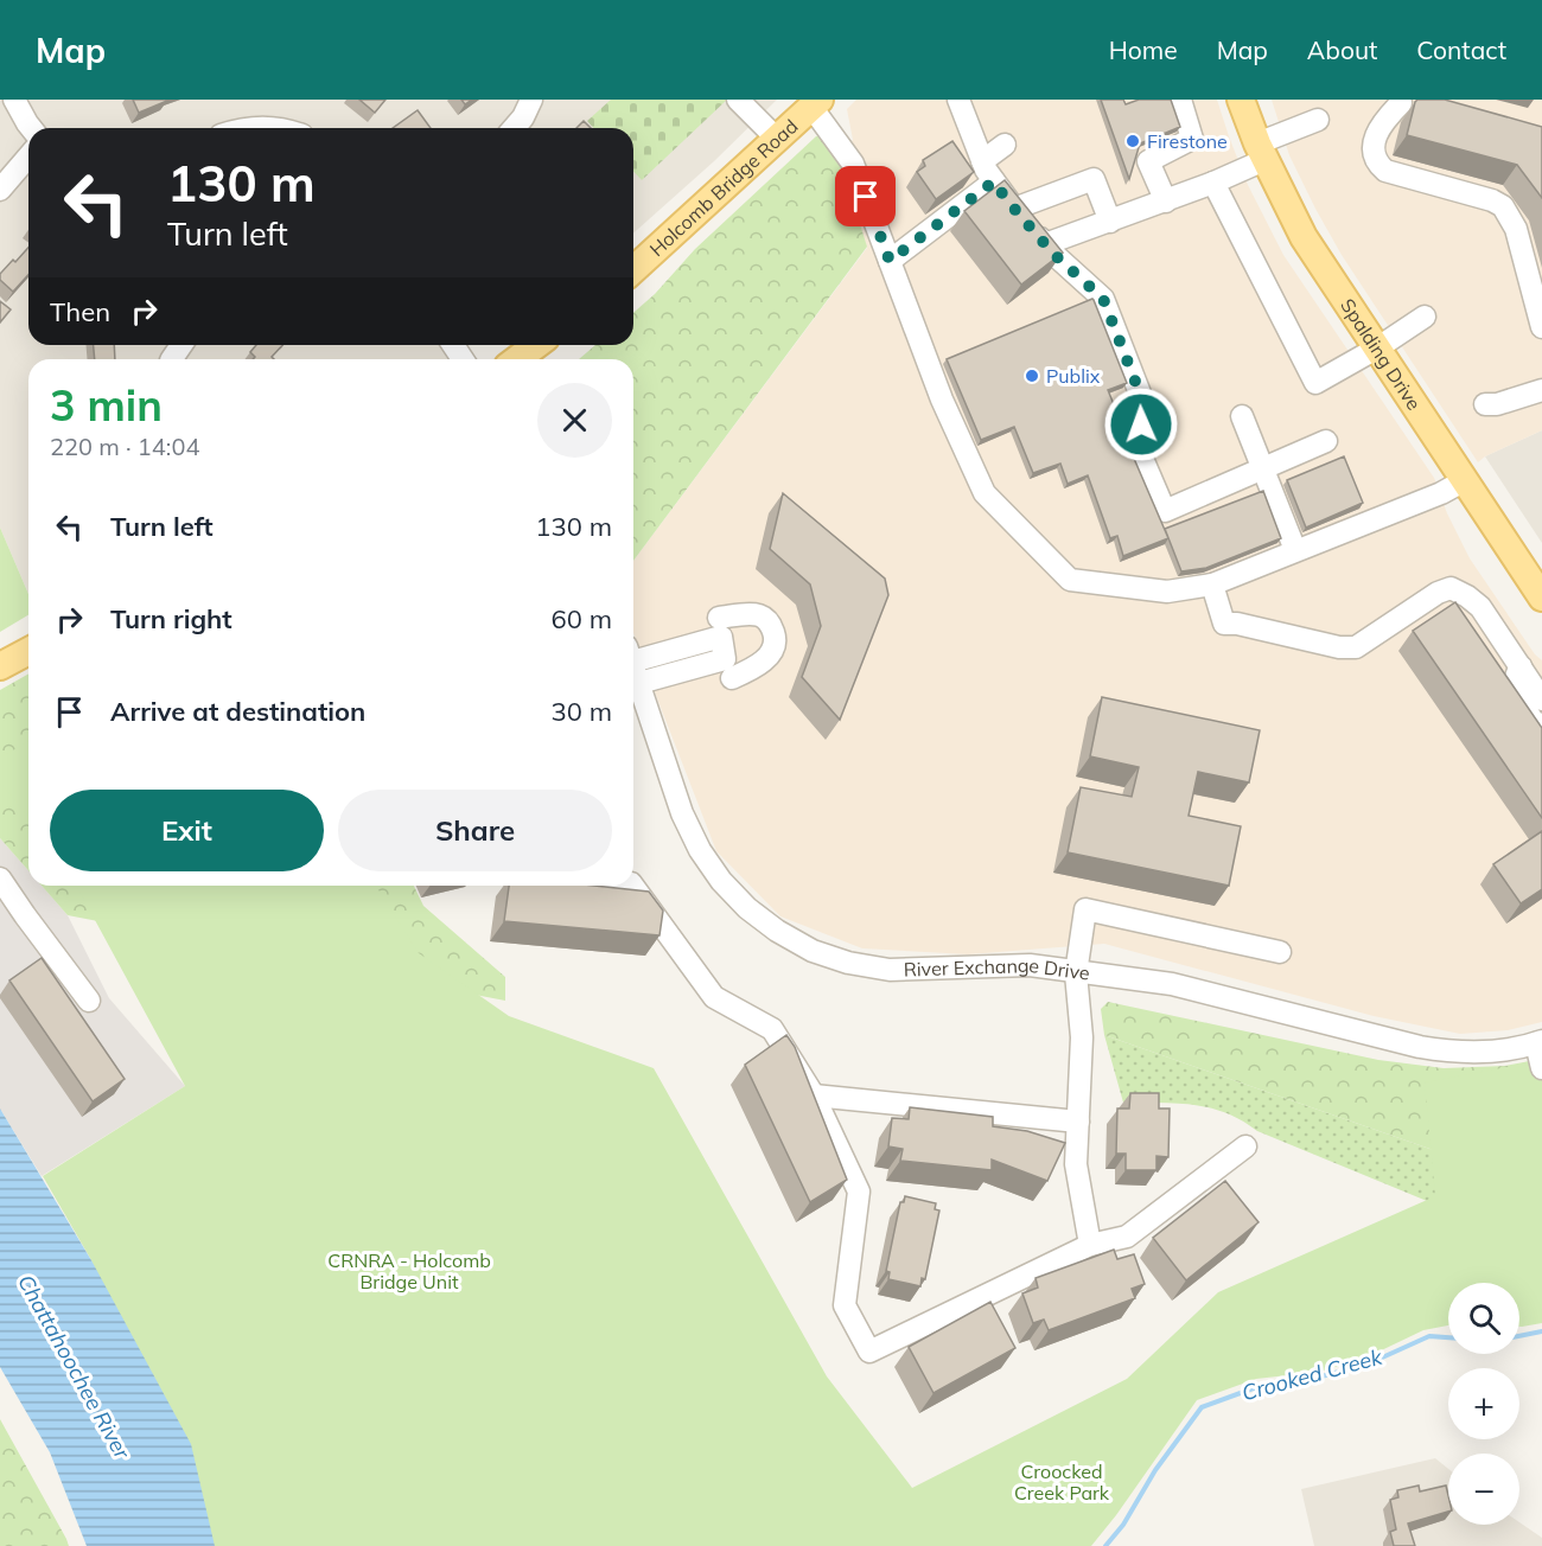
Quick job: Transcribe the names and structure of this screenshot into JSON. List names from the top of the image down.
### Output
{
  "streets": {
    "main road": ["Holcomb Bridge Road", "Spalding Drive"],
    "street": ["River Exchange Drive"]
  },
  "water": ["Chattahoochee River", "Crooked Creek"],
  "parks": ["CRNRA - Holcomb Bridge Unit", "Croocked Creek Park"],
  "places": ["Firestone", "Publix"],
  "page": {
    "header": "Map",
    "nav": [
      "Home",
      "Map",
      "About",
      "Contact"
    ],
    "turn": ["130 m", "Turn left"],
    "then": "Then",
    "heading": ["3 min", "220 m · 14:04"],
    "list": [
      {
        "name": "Turn left",
        "value": "130 m"
      },
      {
        "name": "Turn right",
        "value": "60 m"
      },
      {
        "name": "Arrive at destination",
        "value": "30 m"
      }
    ],
    "buttons": ["Exit", "Share"],
    "map_buttons": ["+", "−"]
  }
}
